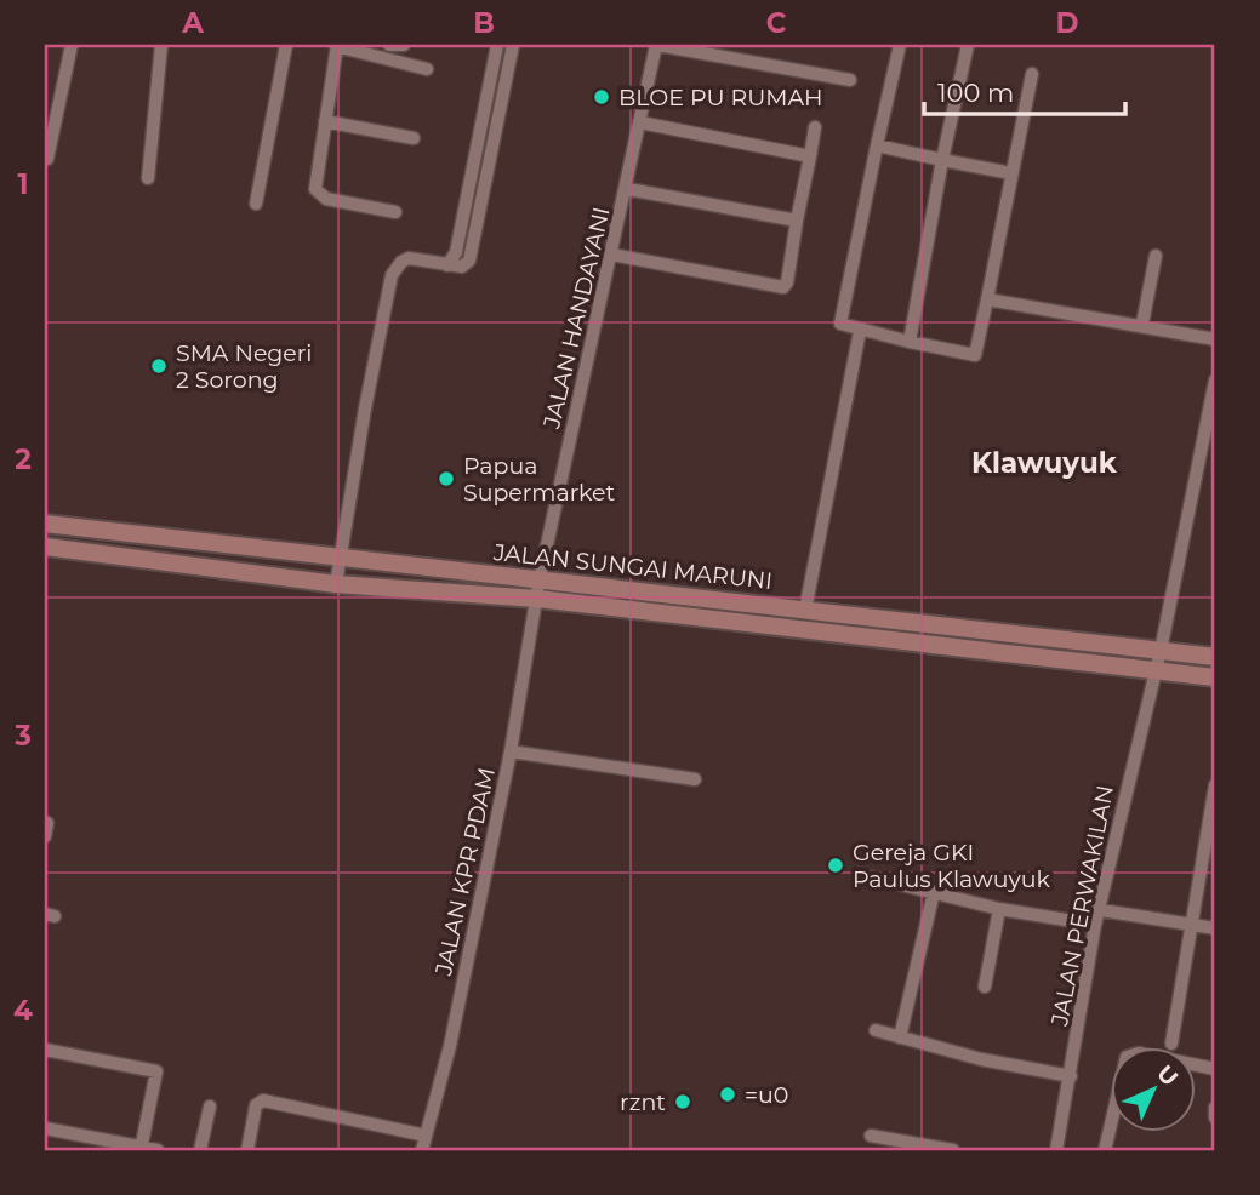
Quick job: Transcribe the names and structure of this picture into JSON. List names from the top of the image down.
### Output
{
  "streets": {
    "main road": ["JALAN SUNGAI MARUNI"],
    "street": ["JALAN HANDAYANI", "JALAN KPR PDAM", "JALAN PERWAKILAN"]
  },
  "crossings": [
    ["JALAN HANDAYANI", "JALAN SUNGAI MARUNI"],
    ["JALAN HANDAYANI", "JALAN KPR PDAM"],
    ["JALAN SUNGAI MARUNI", "JALAN KPR PDAM"],
    ["JALAN SUNGAI MARUNI", "JALAN PERWAKILAN"]
  ],
  "districts": ["Klawuyuk"],
  "places": [
    "BLOE PU RUMAH",
    "SMA Negeri 2 Sorong",
    "Papua Supermarket",
    "Gereja GKI Paulus Klawuyuk",
    "=u0",
    "rznt"
  ],
  "scale_bar": "100 m",
  "north": "top right",
  "grid": {
    "columns": [
      "A",
      "B",
      "C",
      "D"
    ],
    "rows": [
      "1",
      "2",
      "3",
      "4"
    ]
  }
}
